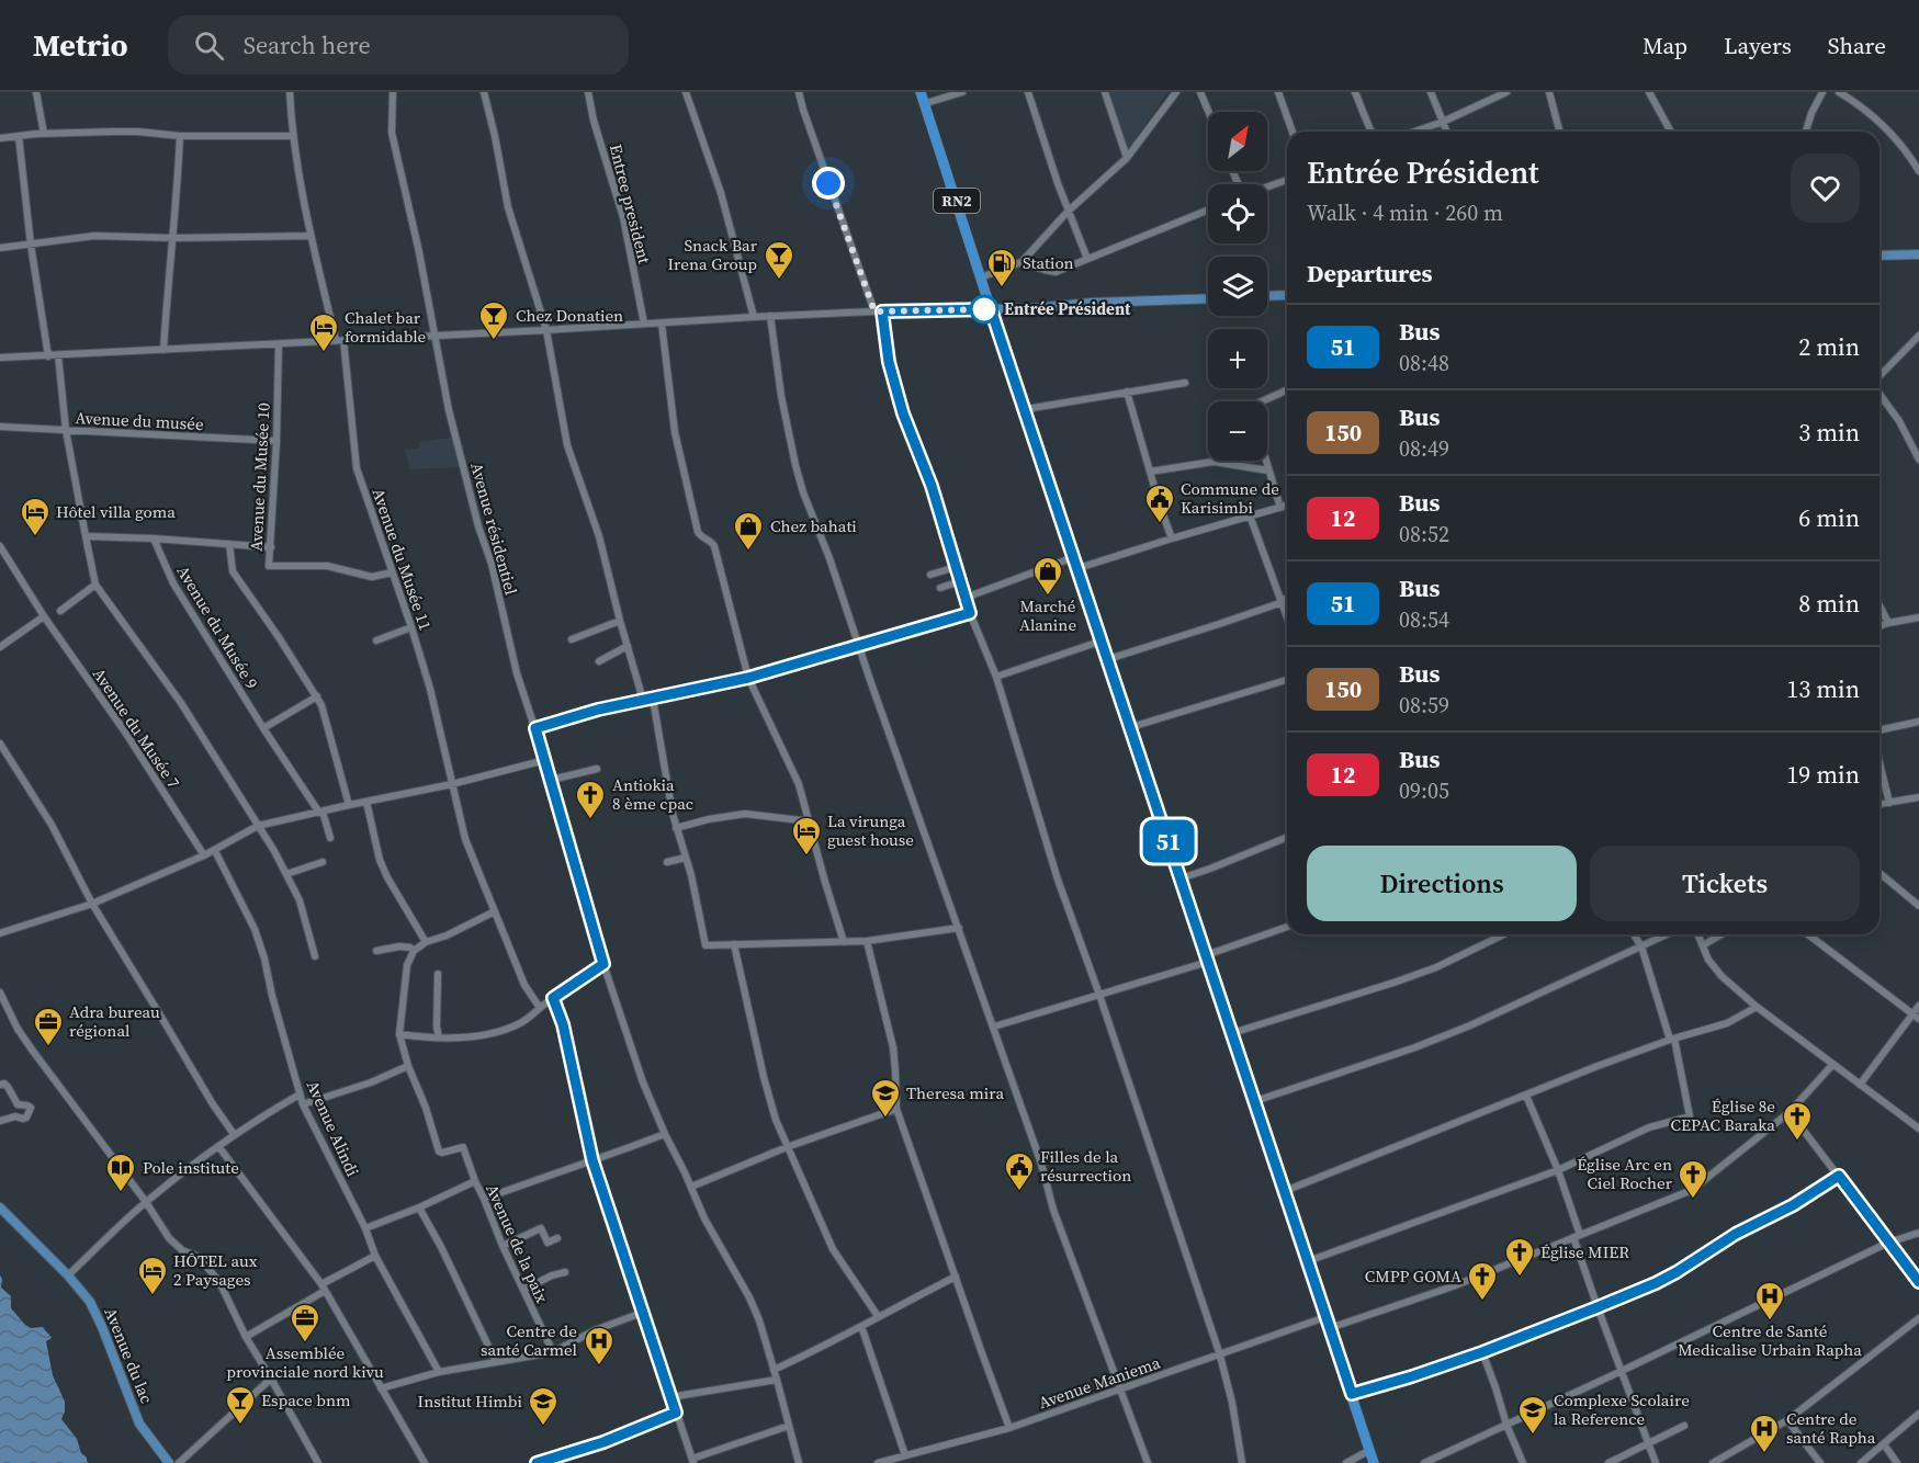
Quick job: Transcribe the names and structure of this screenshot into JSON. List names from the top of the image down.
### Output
{
  "streets": {
    "highway": ["RN2"],
    "main road": ["Avenue du lac"],
    "street": [
      "Entree president",
      "Avenue du musée",
      "Avenue du Musée 10",
      "Avenue résidentiel",
      "Avenue du Musée 11",
      "Avenue du Musée 9",
      "Avenue du Musée 7",
      "Avenue Alindi",
      "Avenue de la paix",
      "Avenue Maniema"
    ]
  },
  "crossings": [
    ["RN2", "Avenue Maniema"],
    ["Avenue du musée", "Avenue du Musée 10"],
    ["Avenue du Musée 10", "Avenue du Musée 11"],
    ["Avenue Alindi", "Avenue de la paix"]
  ],
  "places": {
    "bar": ["Snack Bar Irena Group", "Chez Donatien", "Espace bnm"],
    "fuel station": ["Station"],
    "other": ["Entrée Président"],
    "hotel": [
      "Chalet bar formidable",
      "Hôtel villa goma",
      "La virunga guest house",
      "HÔTEL aux 2 Paysages"
    ],
    "public building": ["Commune de Karisimbi", "Filles de la résurrection"],
    "shop": ["Chez bahati", "Marché Alanine"],
    "church": [
      "Antiokia 8 ème cpac",
      "Église 8e CEPAC Baraka",
      "Église Arc en Ciel Rocher",
      "Église MIER",
      "CMPP GOMA"
    ],
    "office": ["Adra bureau régional", "Assemblée provinciale nord kivu"],
    "school or university": ["Theresa mira", "Institut Himbi", "Complexe Scolaire la Reference"],
    "library": ["Pole institute"],
    "hospital": ["Centre de Santé Medicalise Urbain Rapha", "Centre de santé Carmel", "Centre de santé Rapha"]
  },
  "lines": ["bus line 51"],
  "north": "top right",
  "page": {
    "header": "Metrio",
    "search": "Search here",
    "nav": ["Map", "Layers", "Share"],
    "on_map": "51",
    "map_buttons": ["+", "−"],
    "heading": [
      ["Entrée Président", "Walk · 4 min · 260 m"],
      "Departures"
    ],
    "list": [
      {
        "mark": "51",
        "name": "Bus",
        "note": "08:48",
        "value": "2 min"
      },
      {
        "mark": "150",
        "name": "Bus",
        "note": "08:49",
        "value": "3 min"
      },
      {
        "mark": "12",
        "name": "Bus",
        "note": "08:52",
        "value": "6 min"
      },
      {
        "mark": "51",
        "name": "Bus",
        "note": "08:54",
        "value": "8 min"
      },
      {
        "mark": "150",
        "name": "Bus",
        "note": "08:59",
        "value": "13 min"
      },
      {
        "mark": "12",
        "name": "Bus",
        "note": "09:05",
        "value": "19 min"
      }
    ],
    "buttons": ["Directions", "Tickets"]
  }
}
